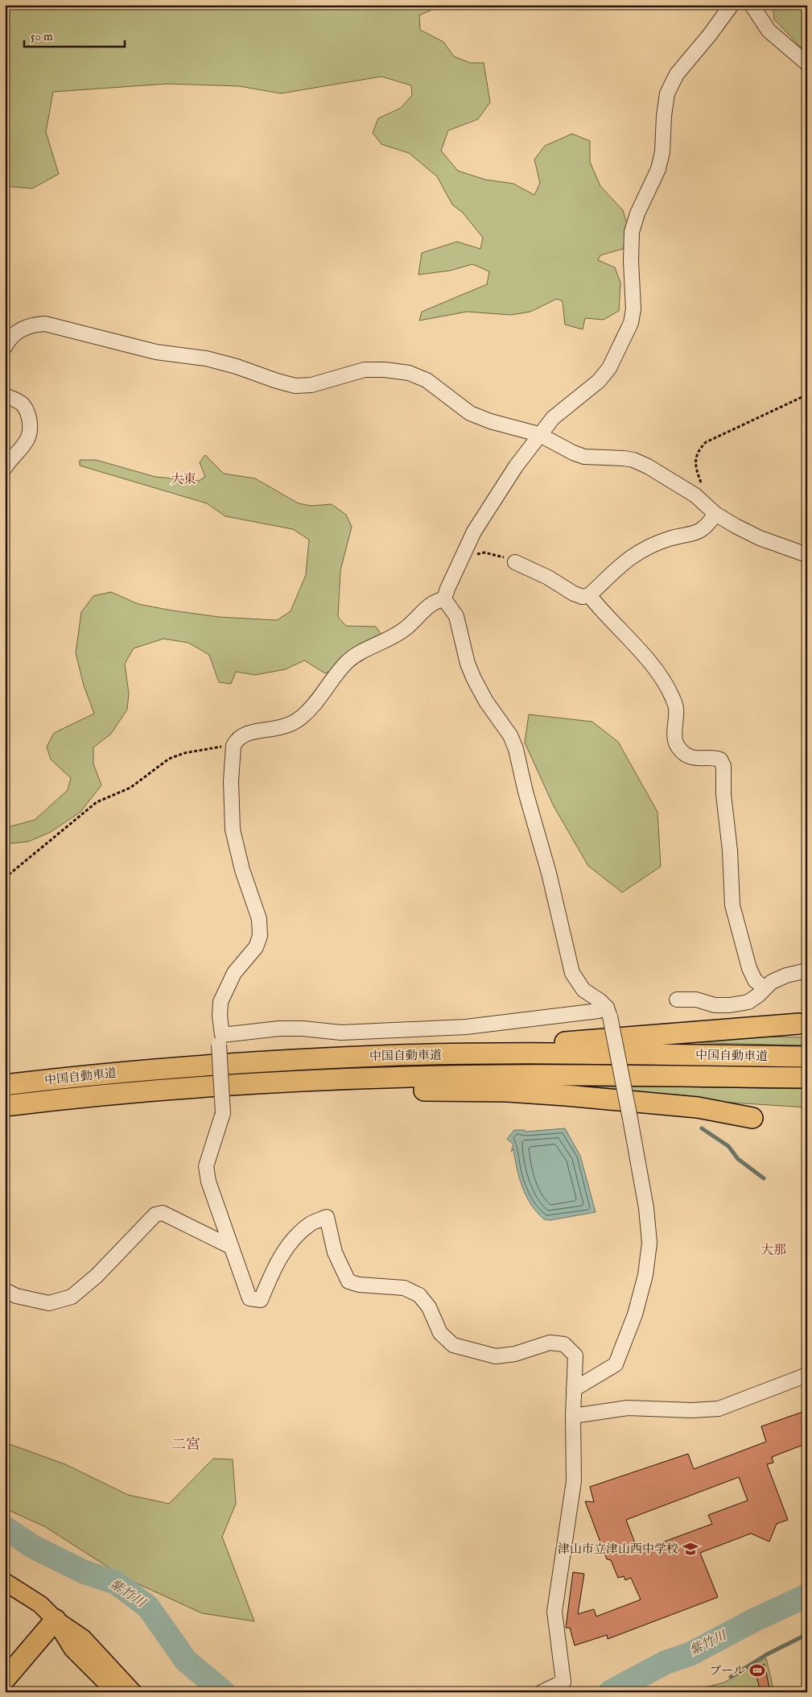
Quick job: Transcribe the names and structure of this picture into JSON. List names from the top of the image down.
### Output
{
  "streets": {
    "highway": ["中国自動車道"]
  },
  "districts": ["大東", "大那", "二宮"],
  "water": ["紫竹川"],
  "places": {
    "school or university": ["津山市立津山西中学校"],
    "sports": ["プール"]
  },
  "scale_bar": "50 m"
}
